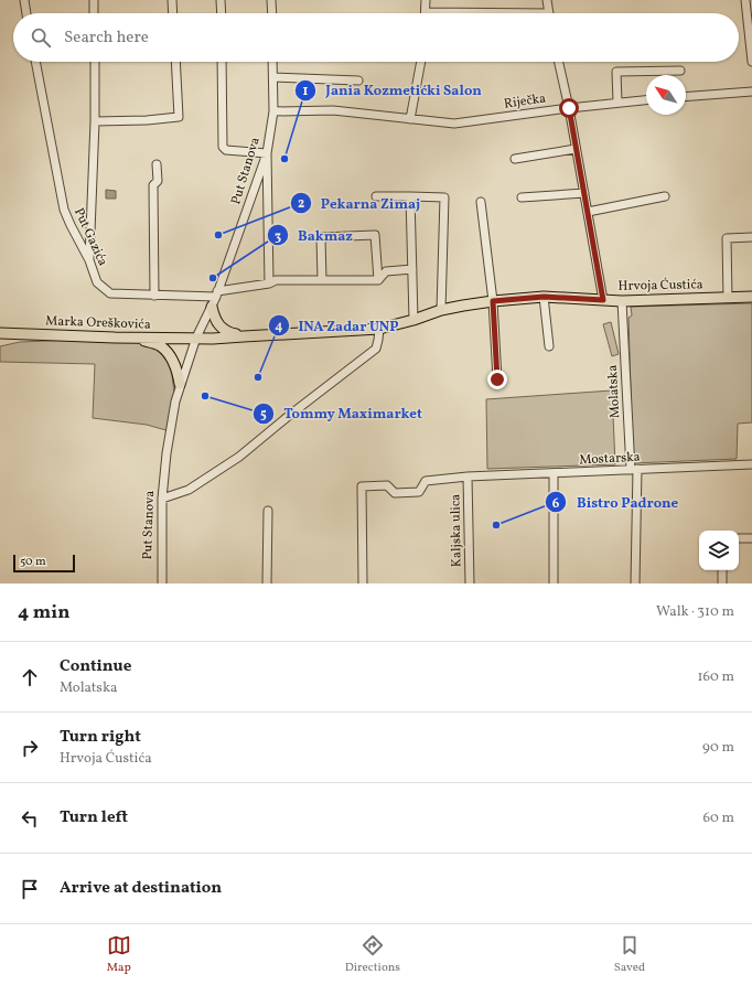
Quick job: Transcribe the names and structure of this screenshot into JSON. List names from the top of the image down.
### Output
{
  "streets": {
    "main road": ["Hrvoja Ćustića", "Marka Oreškovića"],
    "street": [
      "Riječka",
      "Put Stanova",
      "Put Gazića",
      "Molatska",
      "Mostarska",
      "Kaljska ulica"
    ]
  },
  "crossings": [
    ["Riječka", "Put Stanova"],
    ["Put Stanova", "Put Gazića"],
    ["Put Stanova", "Marka Oreškovića"],
    ["Hrvoja Ćustića", "Molatska"],
    ["Molatska", "Mostarska"],
    ["Mostarska", "Kaljska ulica"]
  ],
  "places": [
    "Jania Kozmetićki Salon",
    "Pekarna Zimaj",
    "Bakmaz",
    "INA Zadar UNP",
    "Tommy Maximarket",
    "Bistro Padrone"
  ],
  "scale_bar": "50 m",
  "north": "top left",
  "page": {
    "search": "Search here",
    "scale": "50 m",
    "heading": ["4 min", "Walk · 310 m"],
    "list": [
      ["Continue", "Molatska", "160 m"],
      ["Turn right", "Hrvoja Ćustića", "90 m"],
      ["Turn left", "60 m"],
      "Arrive at destination"
    ],
    "nav": ["Map", "Directions", "Saved"]
  }
}
